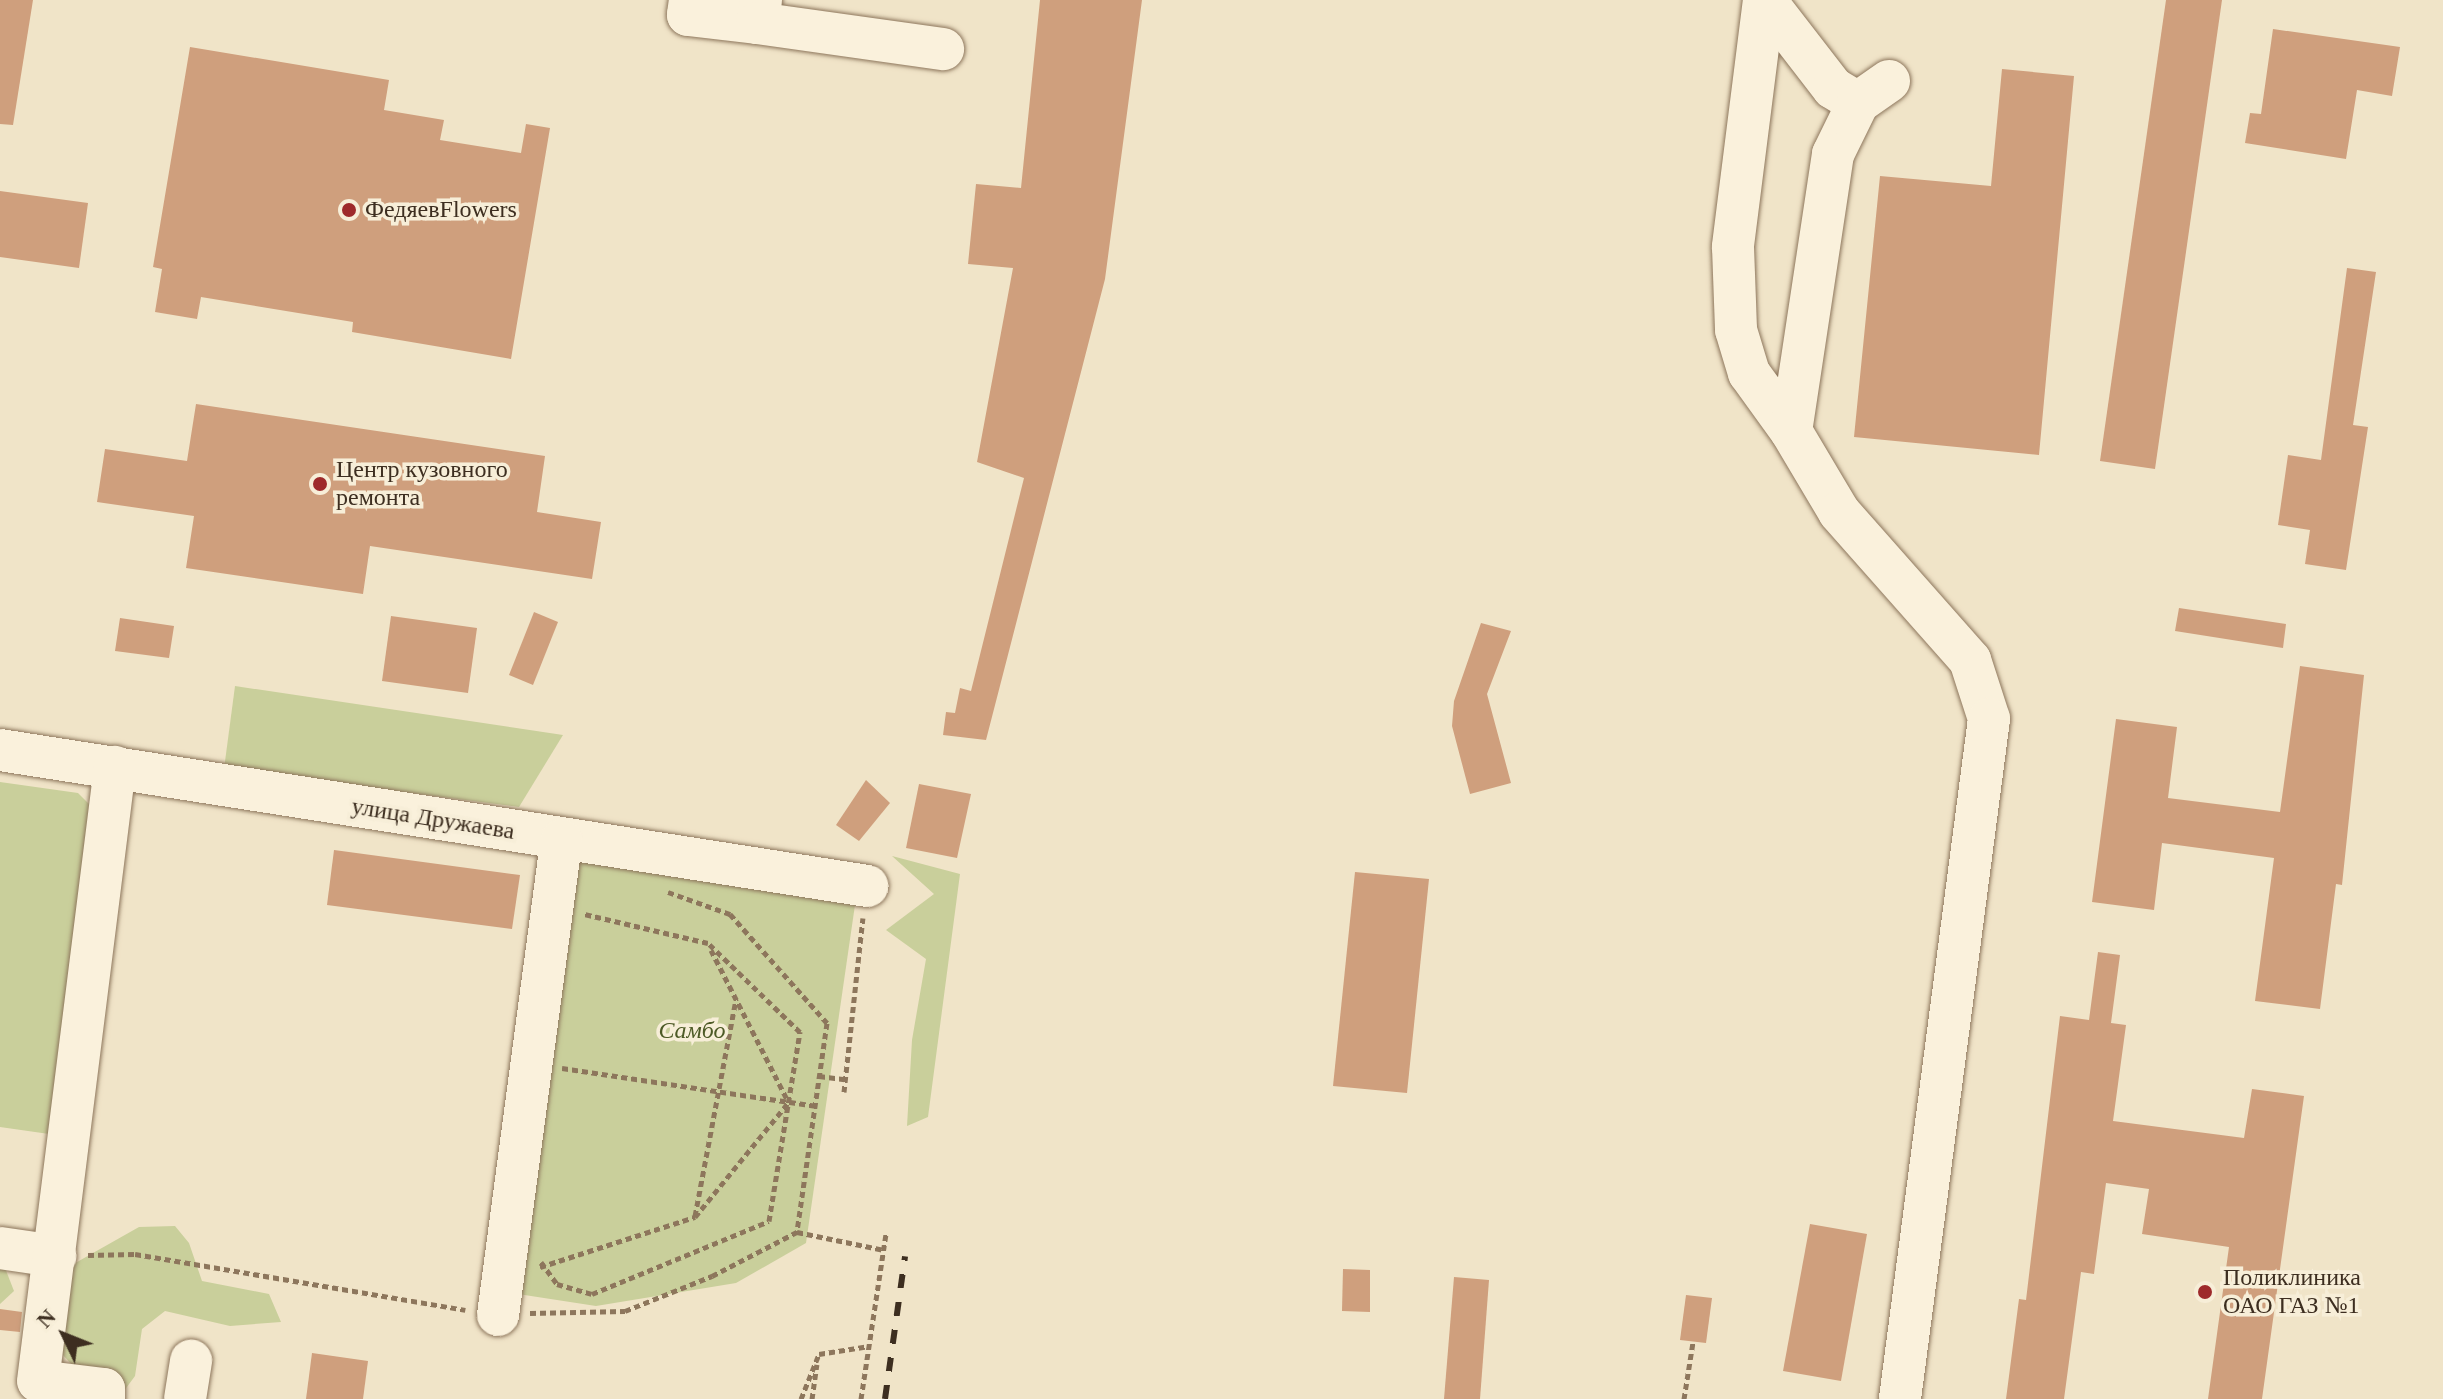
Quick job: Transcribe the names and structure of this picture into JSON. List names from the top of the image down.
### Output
{
  "streets": {
    "street": ["улица Дружаева"]
  },
  "parks": ["Самбо"],
  "places": ["ФедяевFlowers", "Центр кузовного ремонта", "Поликлиника ОАО ГАЗ №1"],
  "north": "top left"
}
